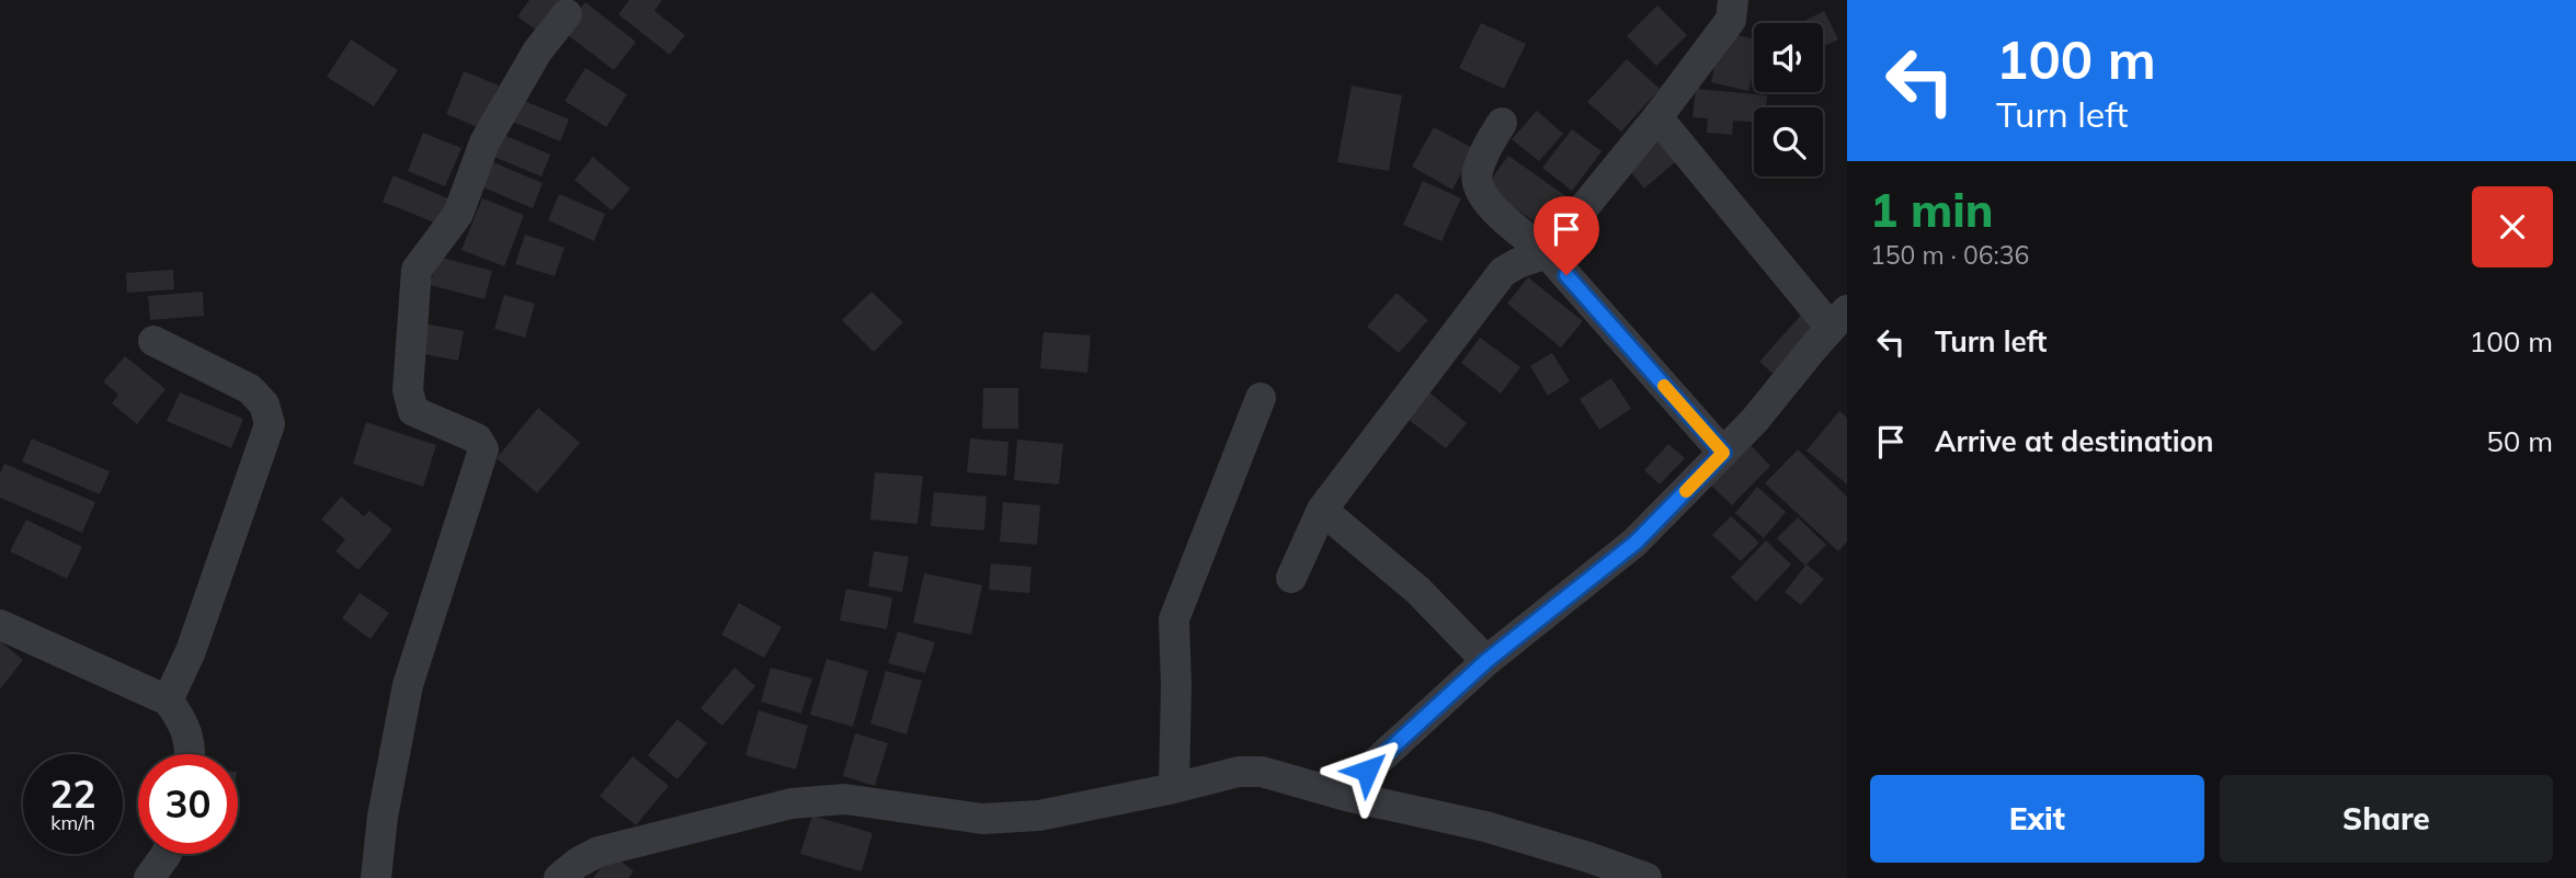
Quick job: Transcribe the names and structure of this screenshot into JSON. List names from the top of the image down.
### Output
{
  "page": {
    "turn": ["100 m", "Turn left"],
    "heading": ["1 min", "150 m · 06:36"],
    "list": [
      {
        "name": "Turn left",
        "value": "100 m"
      },
      {
        "name": "Arrive at destination",
        "value": "50 m"
      }
    ],
    "speed": "22 km/h",
    "limit": "30",
    "buttons": ["Exit", "Share"]
  }
}
